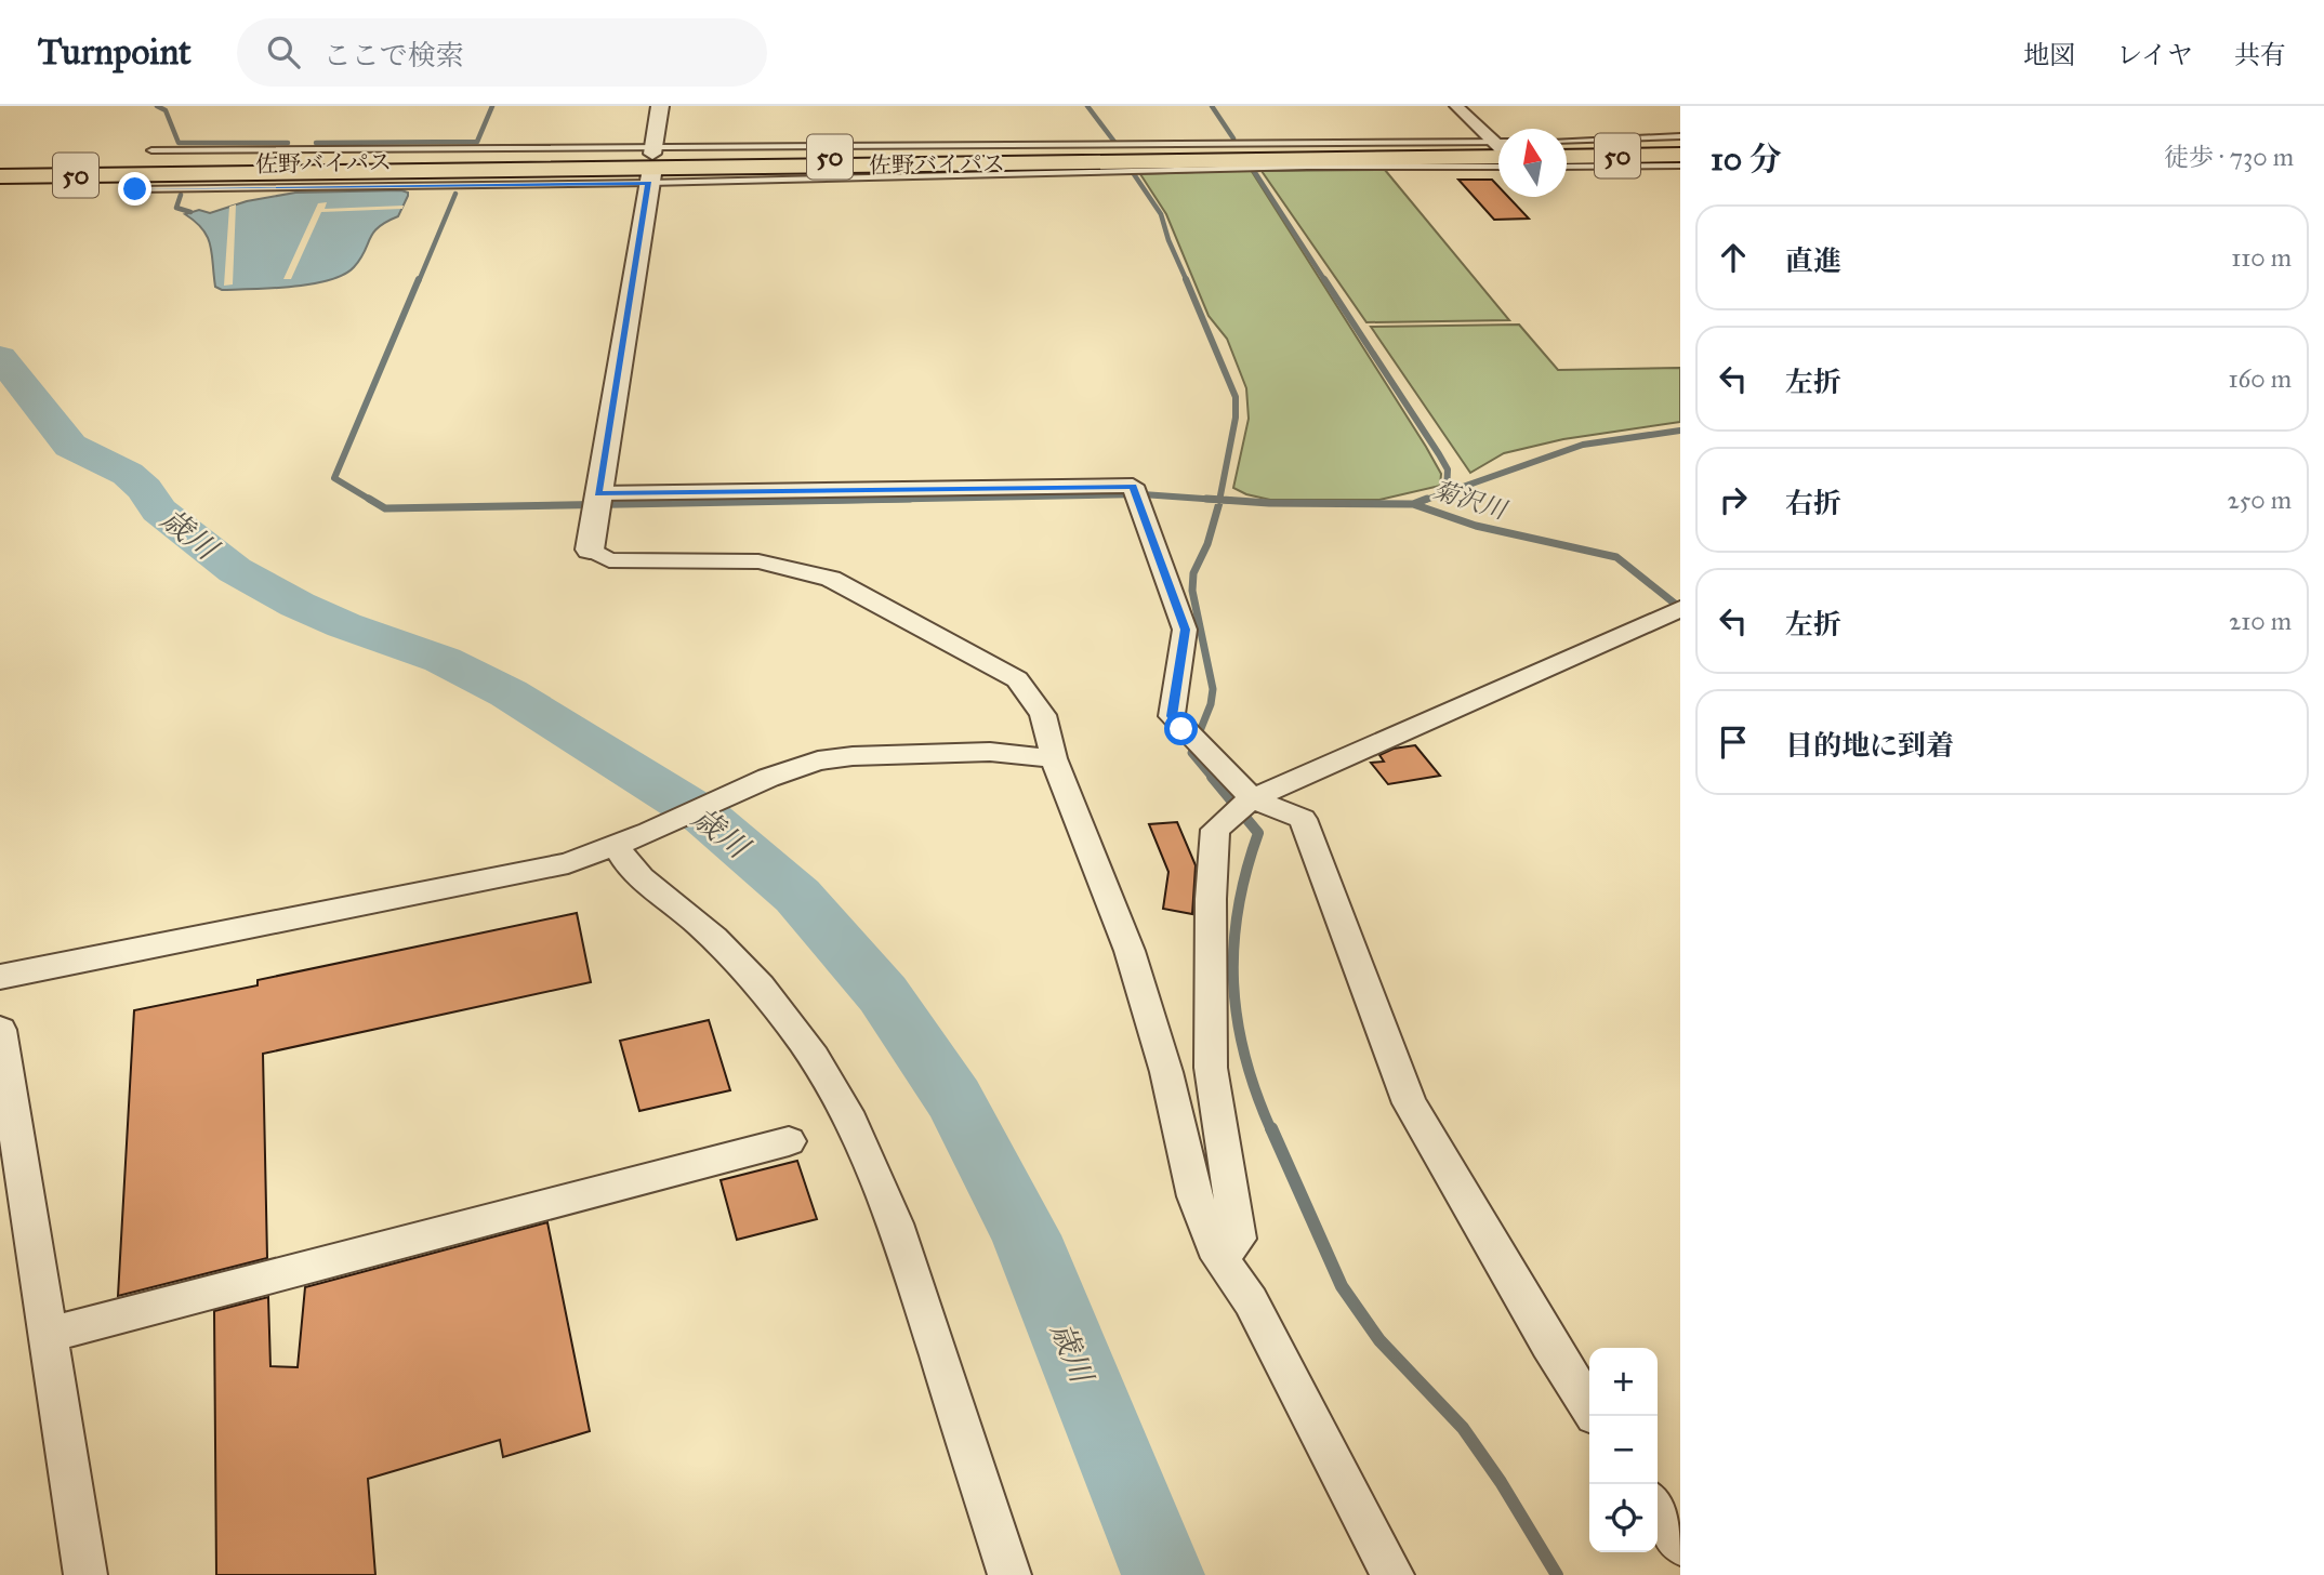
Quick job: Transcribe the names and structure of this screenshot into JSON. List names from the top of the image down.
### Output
{
  "streets": {
    "highway": ["50", "佐野バイパス"]
  },
  "water": ["菊沢川", "歳川"],
  "north": "top",
  "page": {
    "header": "Turnpoint",
    "search": "ここで検索",
    "nav": ["地図", "レイヤ", "共有"],
    "heading": ["10 分", "徒歩 · 730 m"],
    "list": [
      ["直進", "110 m"],
      ["左折", "160 m"],
      ["右折", "250 m"],
      ["左折", "210 m"],
      "目的地に到着"
    ],
    "map_buttons": ["+", "−"]
  }
}
